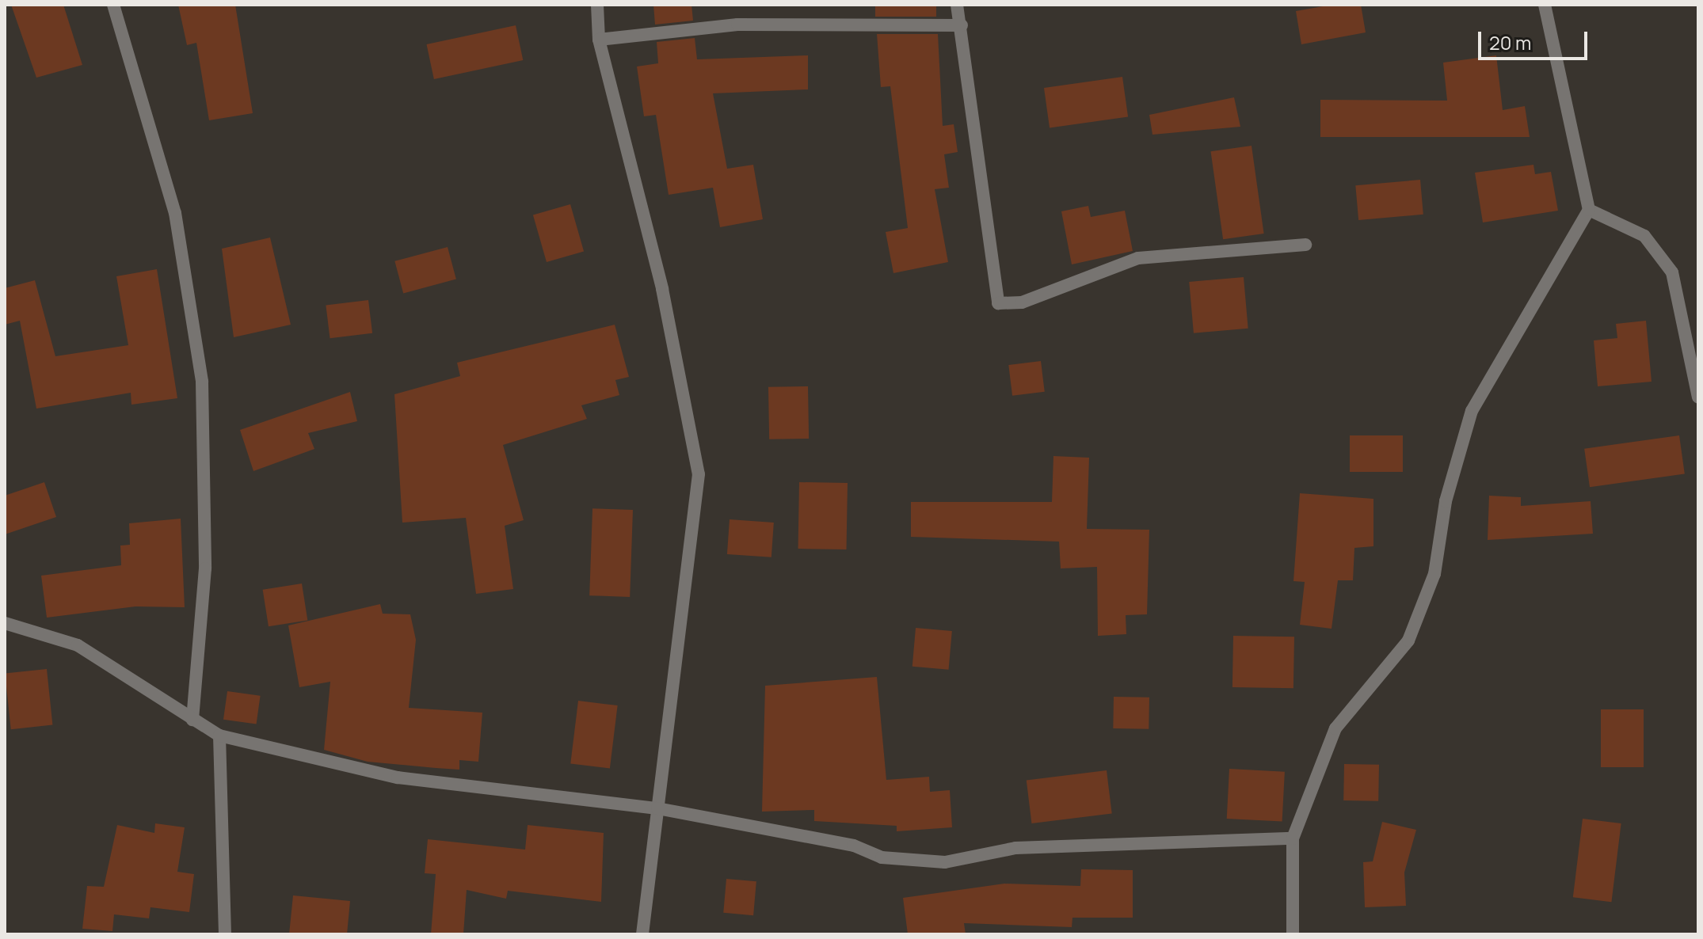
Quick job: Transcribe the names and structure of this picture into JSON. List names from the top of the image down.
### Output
{
  "scale_bar": "20 m"
}
